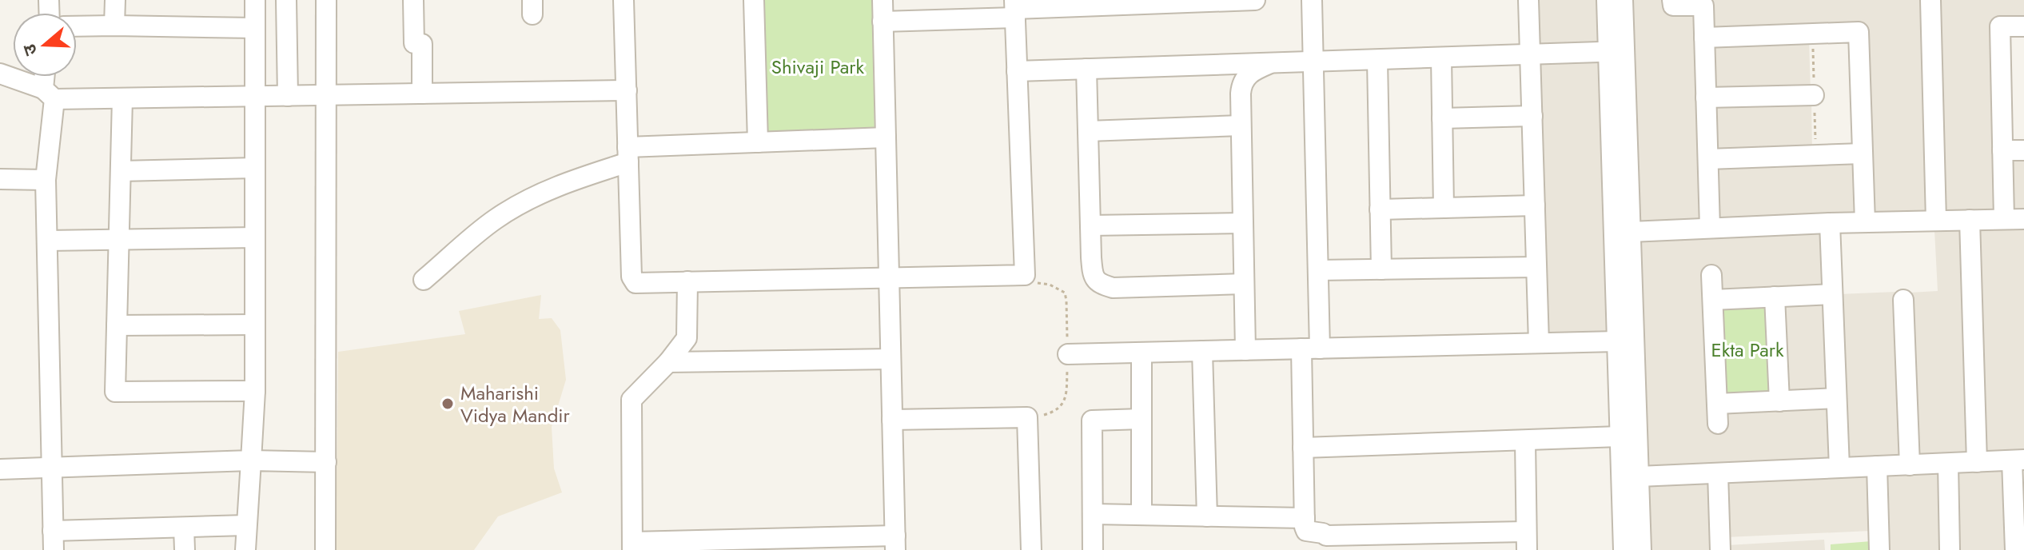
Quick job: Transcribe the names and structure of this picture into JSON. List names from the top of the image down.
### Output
{
  "parks": ["Shivaji Park", "Ekta Park"],
  "places": ["Maharishi Vidya Mandir"],
  "north": "left"
}
